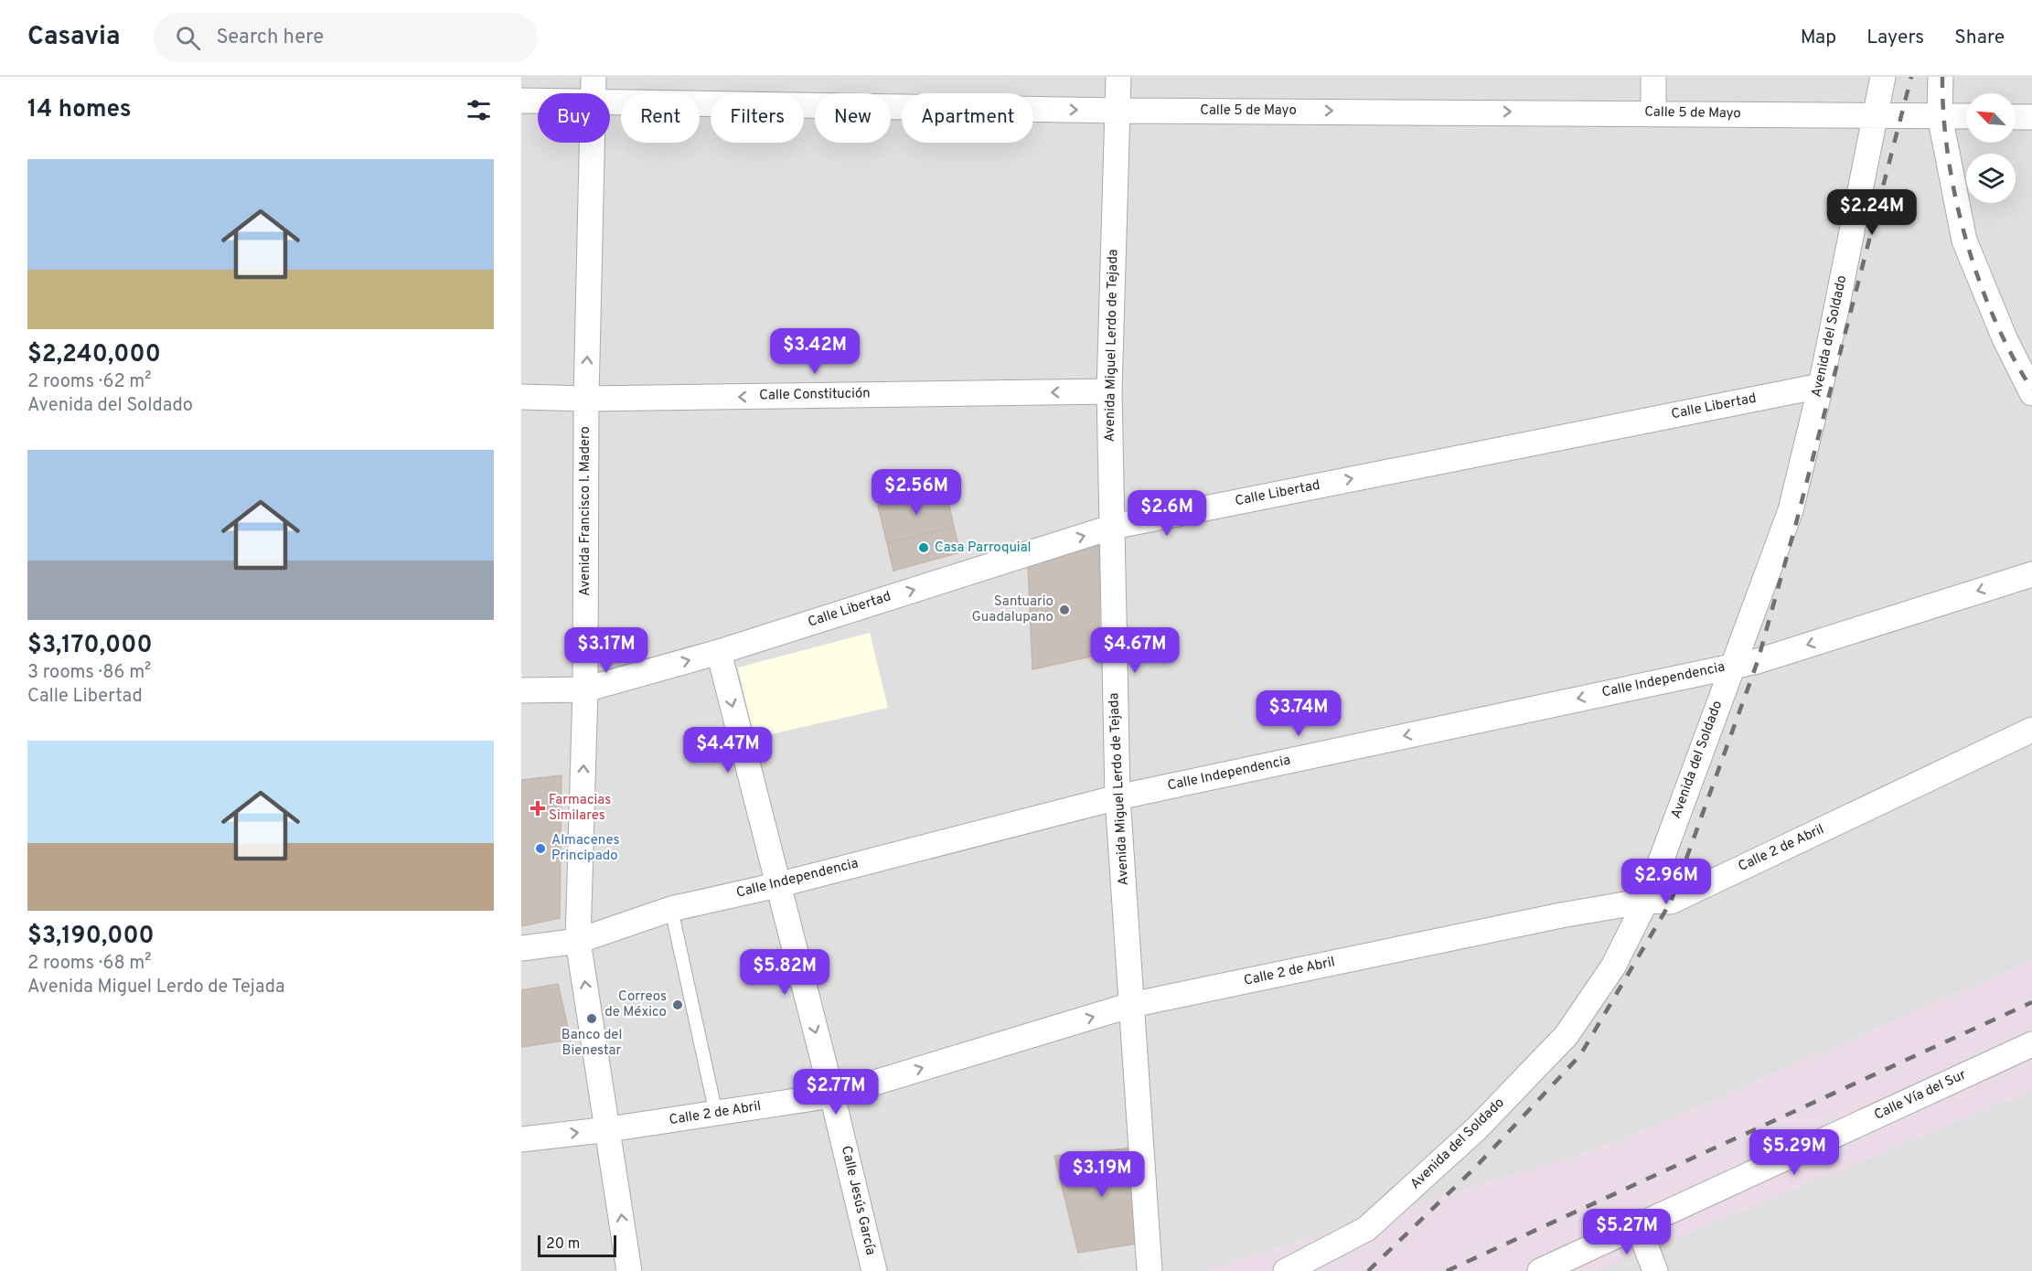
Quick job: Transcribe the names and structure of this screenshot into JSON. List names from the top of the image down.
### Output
{
  "streets": {
    "street": [
      "Calle 5 de Mayo",
      "Avenida del Soldado",
      "Avenida Miguel Lerdo de Tejada",
      "Calle Constitución",
      "Calle Libertad",
      "Avenida Francisco I. Madero",
      "Calle Independencia",
      "Calle 2 de Abril",
      "Calle Vía del Sur",
      "Calle Jesús García"
    ]
  },
  "crossings": [
    ["Calle 5 de Mayo", "Avenida del Soldado"],
    ["Calle 5 de Mayo", "Avenida Miguel Lerdo de Tejada"],
    ["Calle 5 de Mayo", "Avenida Francisco I. Madero"],
    ["Avenida del Soldado", "Calle Libertad"],
    ["Avenida del Soldado", "Calle Independencia"],
    ["Avenida del Soldado", "Calle 2 de Abril"],
    ["Avenida Miguel Lerdo de Tejada", "Calle Constitución"],
    ["Avenida Miguel Lerdo de Tejada", "Calle Libertad"],
    ["Avenida Miguel Lerdo de Tejada", "Calle Independencia"],
    ["Avenida Miguel Lerdo de Tejada", "Calle 2 de Abril"],
    ["Calle Constitución", "Avenida Francisco I. Madero"],
    ["Calle Libertad", "Avenida Francisco I. Madero"],
    ["Calle Libertad", "Calle Jesús García"],
    ["Avenida Francisco I. Madero", "Calle Independencia"],
    ["Avenida Francisco I. Madero", "Calle 2 de Abril"],
    ["Calle Independencia", "Calle Jesús García"],
    ["Calle 2 de Abril", "Calle Jesús García"]
  ],
  "one_way": [
    "Calle 5 de Mayo",
    "Calle Constitución",
    "Calle Libertad",
    "Avenida Francisco I. Madero",
    "Calle Independencia",
    "Calle Jesús García"
  ],
  "places": {
    "other": [
      "Casa Parroquial",
      "Santuario Guadalupano",
      "Almacenes Principado",
      "Correos de México",
      "Banco del Bienestar"
    ],
    "health": ["Farmacias Similares"]
  },
  "scale_bar": "20 m",
  "north": "top left",
  "page": {
    "header": "Casavia",
    "search": "Search here",
    "nav": ["Map", "Layers", "Share"],
    "heading": "14 homes",
    "chip": [
      "Buy",
      "Rent",
      "Filters",
      "New",
      "Apartment"
    ],
    "list": [
      {
        "name": "$2,240,000",
        "note": "2 rooms · 62 m² · Avenida del Soldado"
      },
      {
        "name": "$3,170,000",
        "note": "3 rooms · 86 m² · Calle Libertad"
      },
      {
        "name": "$3,190,000",
        "note": "2 rooms · 68 m² · Avenida Miguel Lerdo de Tejada"
      }
    ],
    "price": [
      "$2.24M",
      "$3.42M",
      "$2.56M",
      "$2.6M",
      "$3.17M",
      "$4.67M",
      "$3.74M",
      "$4.47M",
      "$2.96M",
      "$5.82M",
      "$2.77M",
      "$5.29M",
      "$3.19M",
      "$5.27M"
    ],
    "scale": "20 m"
  }
}
